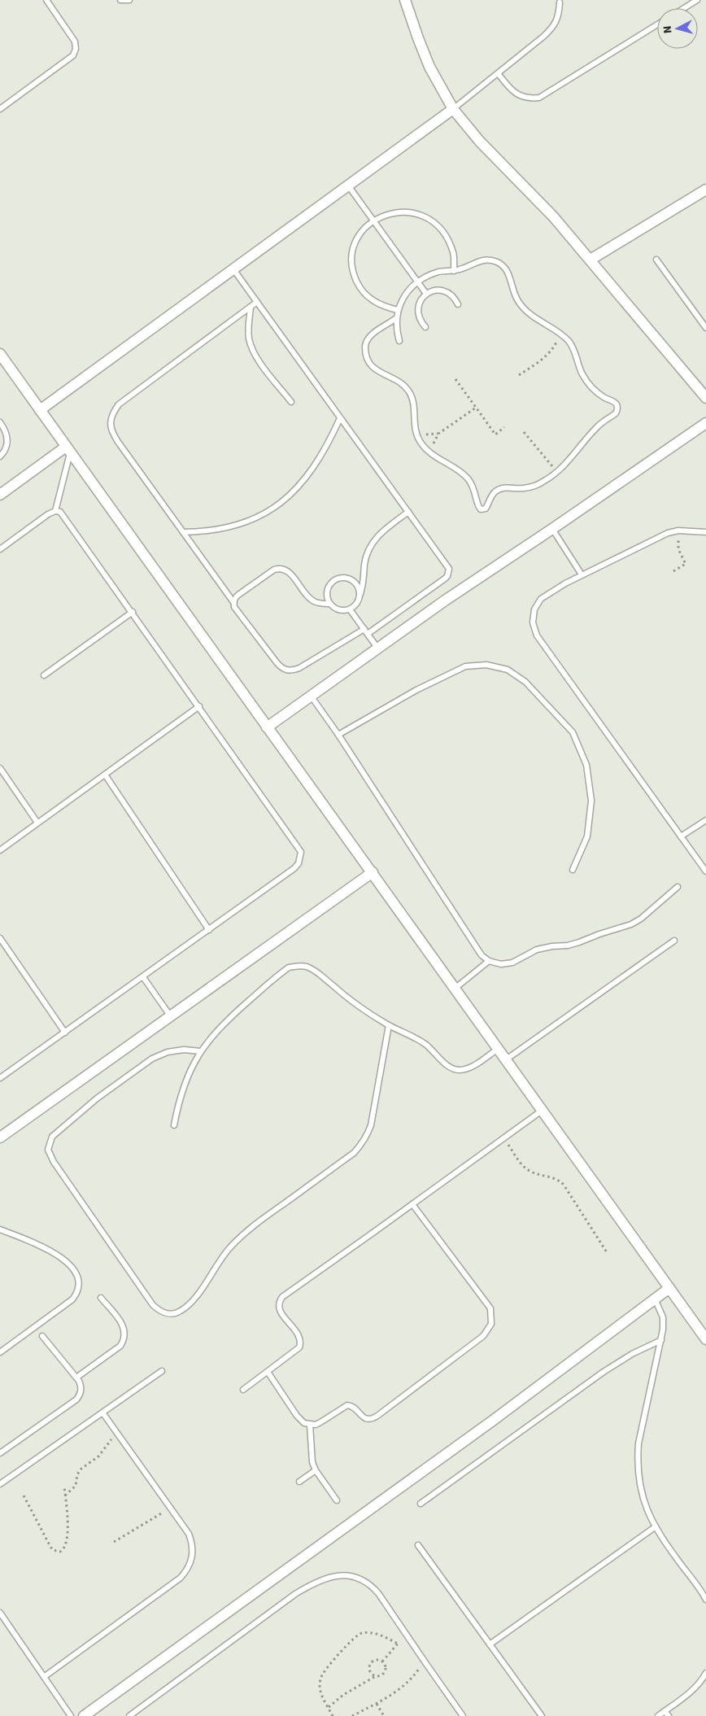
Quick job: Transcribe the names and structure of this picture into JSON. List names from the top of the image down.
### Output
{
  "north": "left"
}
